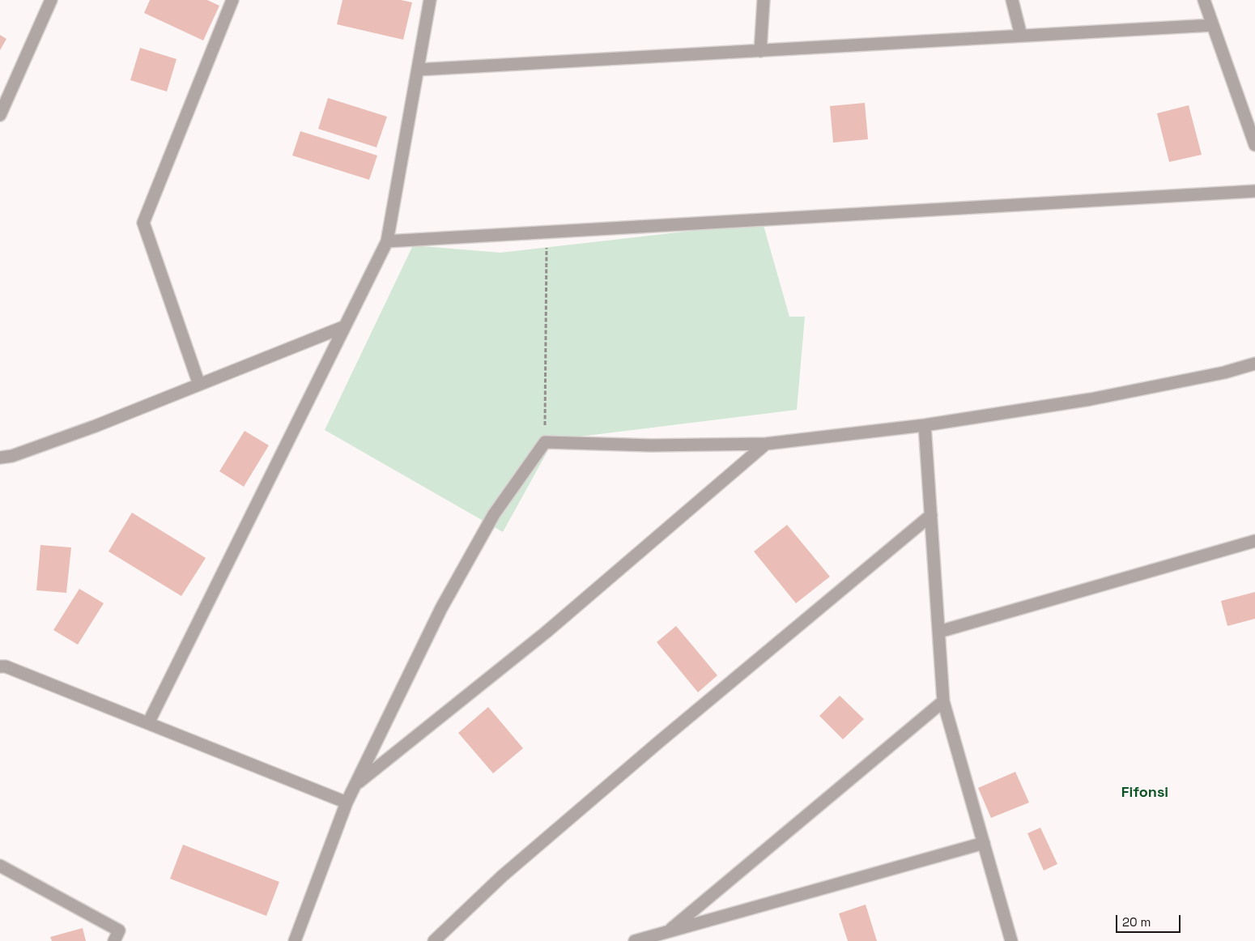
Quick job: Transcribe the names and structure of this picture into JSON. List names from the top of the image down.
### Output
{
  "districts": ["Fifonsi"],
  "scale_bar": "20 m"
}
